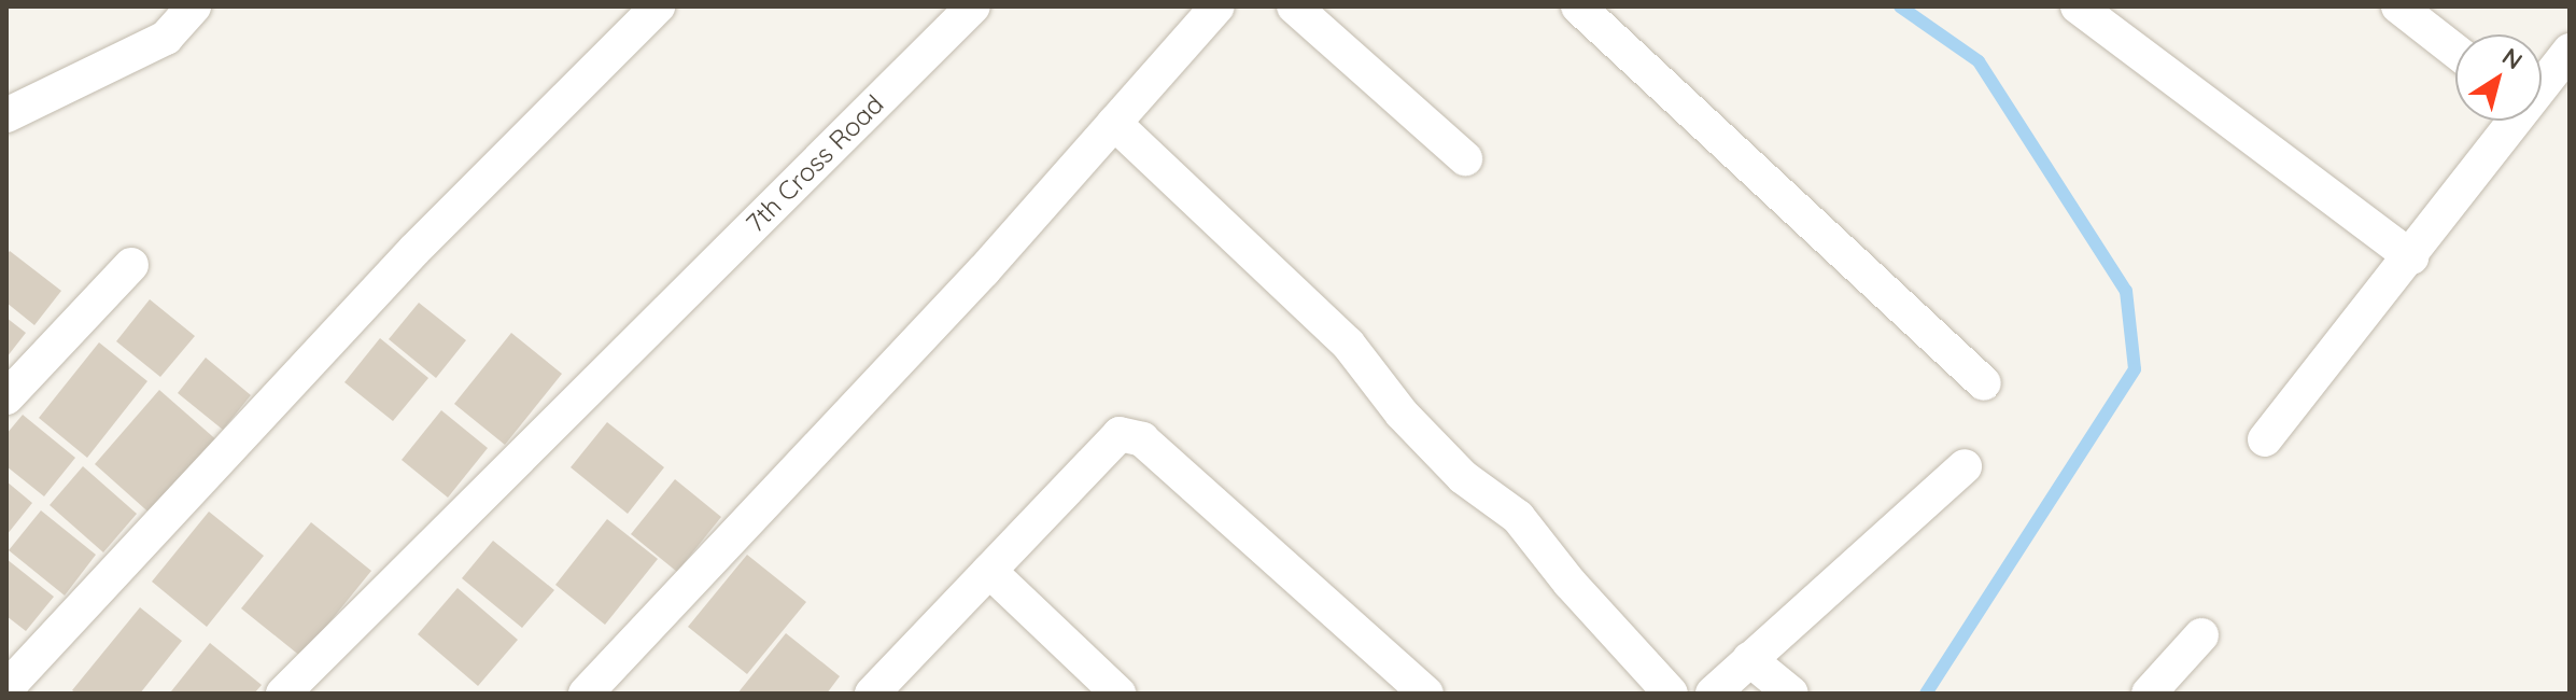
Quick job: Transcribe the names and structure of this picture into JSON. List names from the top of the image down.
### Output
{
  "streets": {
    "street": ["7th Cross Road"]
  },
  "north": "top right"
}
